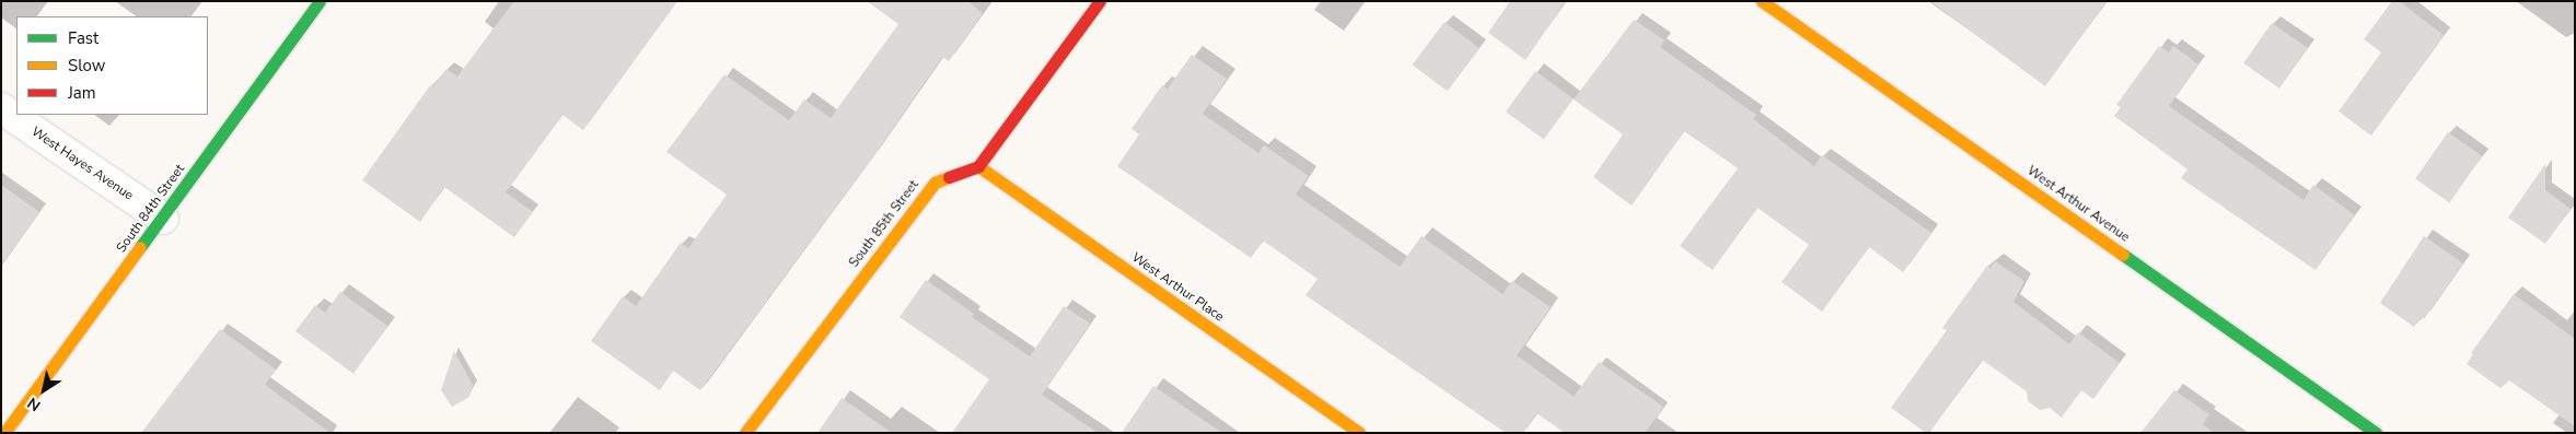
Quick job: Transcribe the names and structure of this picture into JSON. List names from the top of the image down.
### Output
{
  "streets": {
    "street": [
      "West Hayes Avenue",
      "West Arthur Avenue",
      "South 84th Street",
      "South 85th Street",
      "West Arthur Place"
    ]
  },
  "crossings": [
    ["West Hayes Avenue", "South 84th Street"],
    ["South 85th Street", "West Arthur Place"]
  ],
  "legend": ["Fast", "Slow", "Jam"],
  "north": "bottom left"
}
